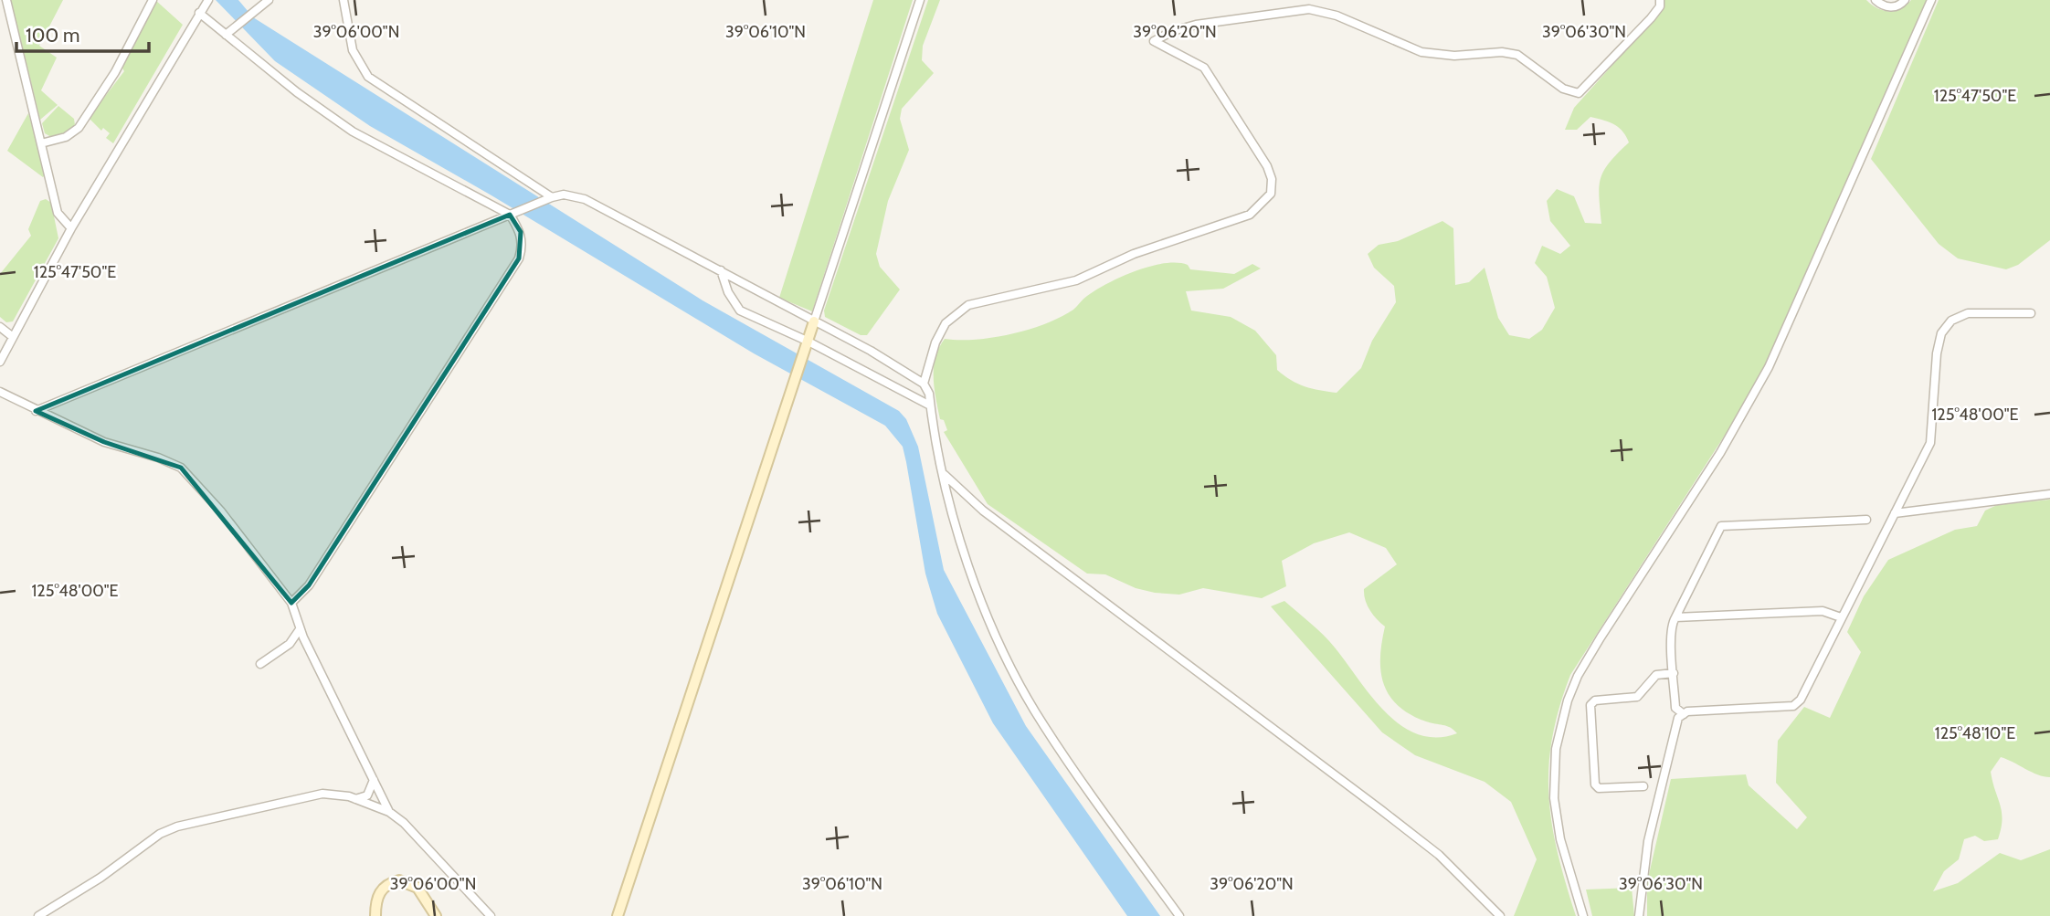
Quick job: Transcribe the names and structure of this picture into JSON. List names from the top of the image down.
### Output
{
  "scale_bar": "100 m",
  "coordinates": [
    "39°06'00\"N",
    "39°06'10\"N",
    "39°06'20\"N",
    "39°06'30\"N",
    "125°47'50\"E",
    "125°48'00\"E",
    "125°48'10\"E"
  ]
}
